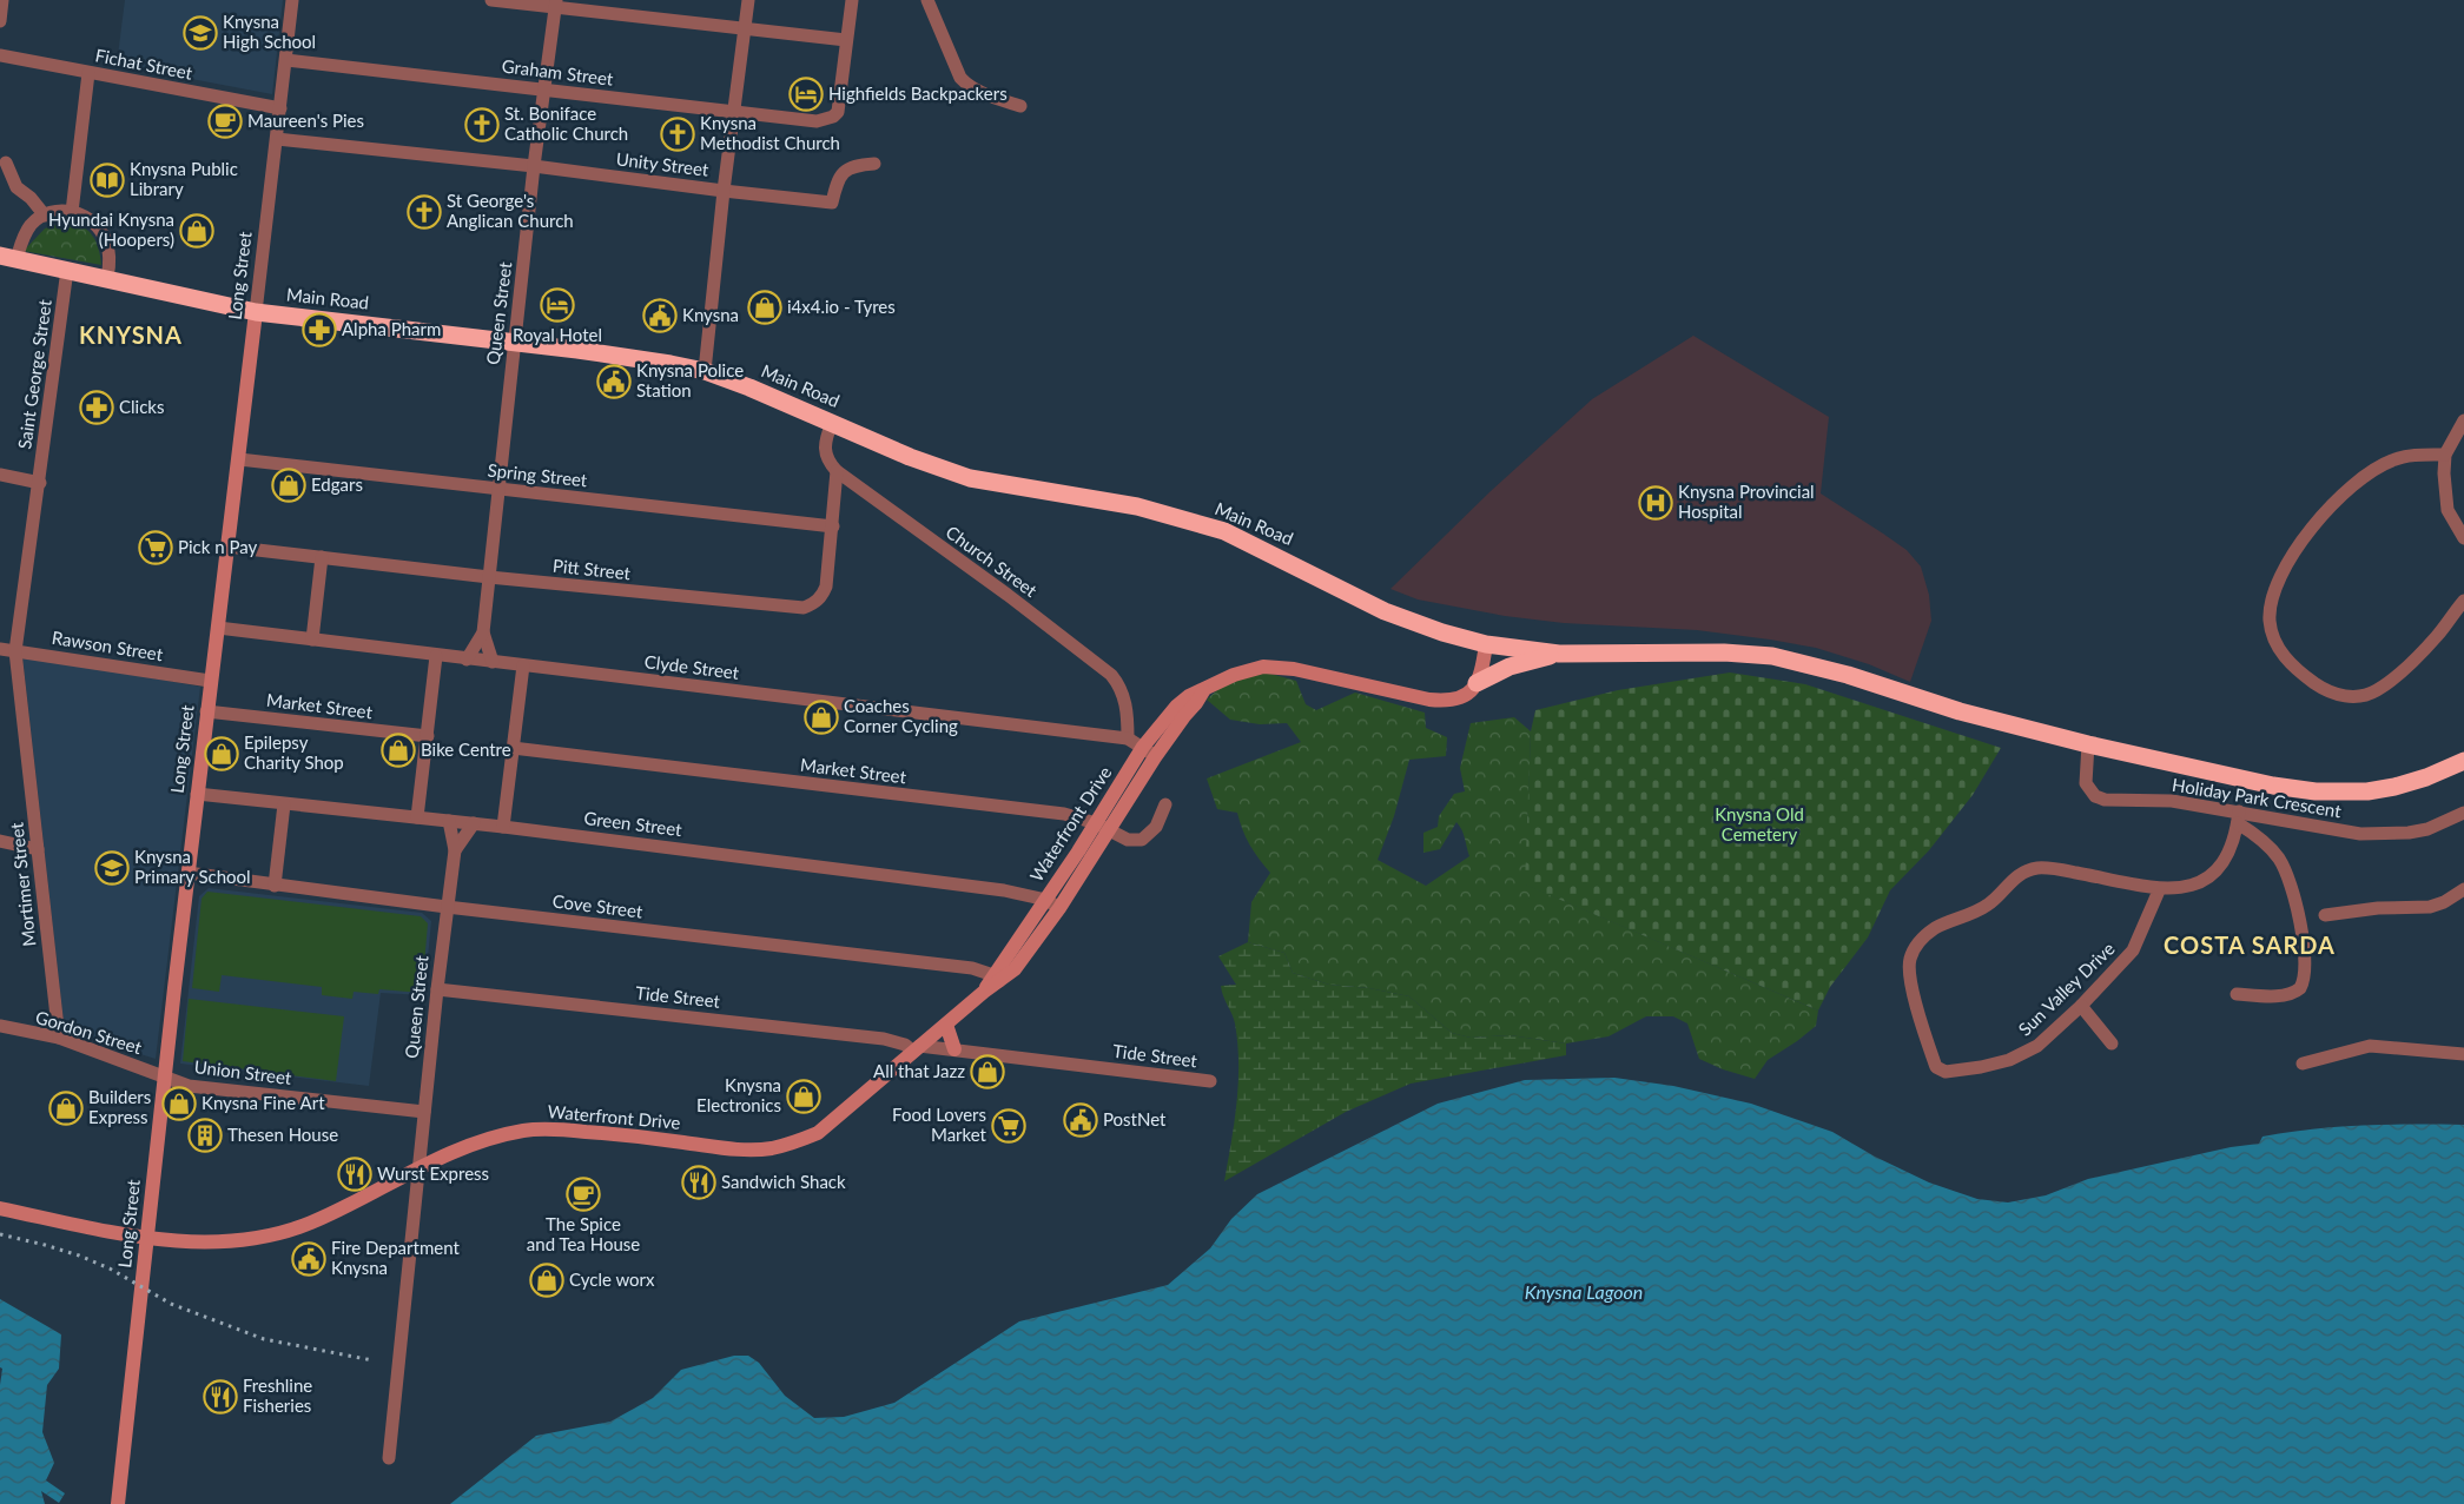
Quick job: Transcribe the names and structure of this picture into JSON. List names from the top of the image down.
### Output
{
  "streets": {
    "highway": ["Main Road"],
    "street": [
      "Fichat Street",
      "Graham Street",
      "Unity Street",
      "Long Street",
      "Queen Street",
      "Saint George Street",
      "Spring Street",
      "Church Street",
      "Pitt Street",
      "Rawson Street",
      "Clyde Street",
      "Market Street",
      "Holiday Park Crescent",
      "Green Street",
      "Waterfront Drive",
      "Mortimer Street",
      "Cove Street",
      "Sun Valley Drive",
      "Tide Street",
      "Gordon Street",
      "Union Street"
    ]
  },
  "crossings": [
    ["Fichat Street", "Long Street"],
    ["Graham Street", "Long Street"],
    ["Graham Street", "Queen Street"],
    ["Unity Street", "Long Street"],
    ["Unity Street", "Queen Street"],
    ["Long Street", "Main Road"],
    ["Long Street", "Spring Street"],
    ["Long Street", "Pitt Street"],
    ["Long Street", "Rawson Street"],
    ["Long Street", "Clyde Street"],
    ["Long Street", "Market Street"],
    ["Long Street", "Green Street"],
    ["Long Street", "Waterfront Drive"],
    ["Long Street", "Cove Street"],
    ["Long Street", "Gordon Street"],
    ["Long Street", "Union Street"],
    ["Main Road", "Queen Street"],
    ["Main Road", "Saint George Street"],
    ["Queen Street", "Spring Street"],
    ["Queen Street", "Pitt Street"],
    ["Queen Street", "Clyde Street"],
    ["Queen Street", "Green Street"],
    ["Queen Street", "Waterfront Drive"],
    ["Queen Street", "Cove Street"],
    ["Queen Street", "Tide Street"],
    ["Queen Street", "Union Street"],
    ["Saint George Street", "Mortimer Street"],
    ["Spring Street", "Pitt Street"],
    ["Church Street", "Pitt Street"],
    ["Church Street", "Clyde Street"],
    ["Rawson Street", "Mortimer Street"],
    ["Clyde Street", "Waterfront Drive"],
    ["Market Street", "Waterfront Drive"],
    ["Holiday Park Crescent", "Sun Valley Drive"],
    ["Green Street", "Waterfront Drive"],
    ["Waterfront Drive", "Cove Street"],
    ["Waterfront Drive", "Tide Street"],
    ["Mortimer Street", "Gordon Street"],
    ["Gordon Street", "Union Street"]
  ],
  "districts": ["KNYSNA", "COSTA SARDA"],
  "water": ["Knysna Lagoon"],
  "parks": ["Knysna Old Cemetery"],
  "places": {
    "school or university": ["Knysna High School", "Knysna Primary School"],
    "hotel": ["Highfields Backpackers", "Royal Hotel"],
    "cafe": ["Maureen's Pies", "The Spice and Tea House"],
    "church": ["St. Boniface Catholic Church", "Knysna Methodist Church", "St George's Anglican Church"],
    "library": ["Knysna Public Library"],
    "shop": [
      "Hyundai Knysna (Hoopers)",
      "i4x4.io - Tyres",
      "Edgars",
      "Coaches Corner Cycling",
      "Bike Centre",
      "Epilepsy Charity Shop",
      "All that Jazz",
      "Knysna Electronics",
      "Knysna Fine Art",
      "Builders Express",
      "Cycle worx"
    ],
    "public building": [
      "Knysna",
      "Knysna Police Station",
      "PostNet",
      "Fire Department Knysna"
    ],
    "pharmacy": ["Alpha Pharm", "Clicks"],
    "hospital": ["Knysna Provincial Hospital"],
    "supermarket": ["Pick n Pay", "Food Lovers Market"],
    "building": ["Thesen House"],
    "restaurant": ["Wurst Express", "Sandwich Shack", "Freshline Fisheries"]
  }
}
